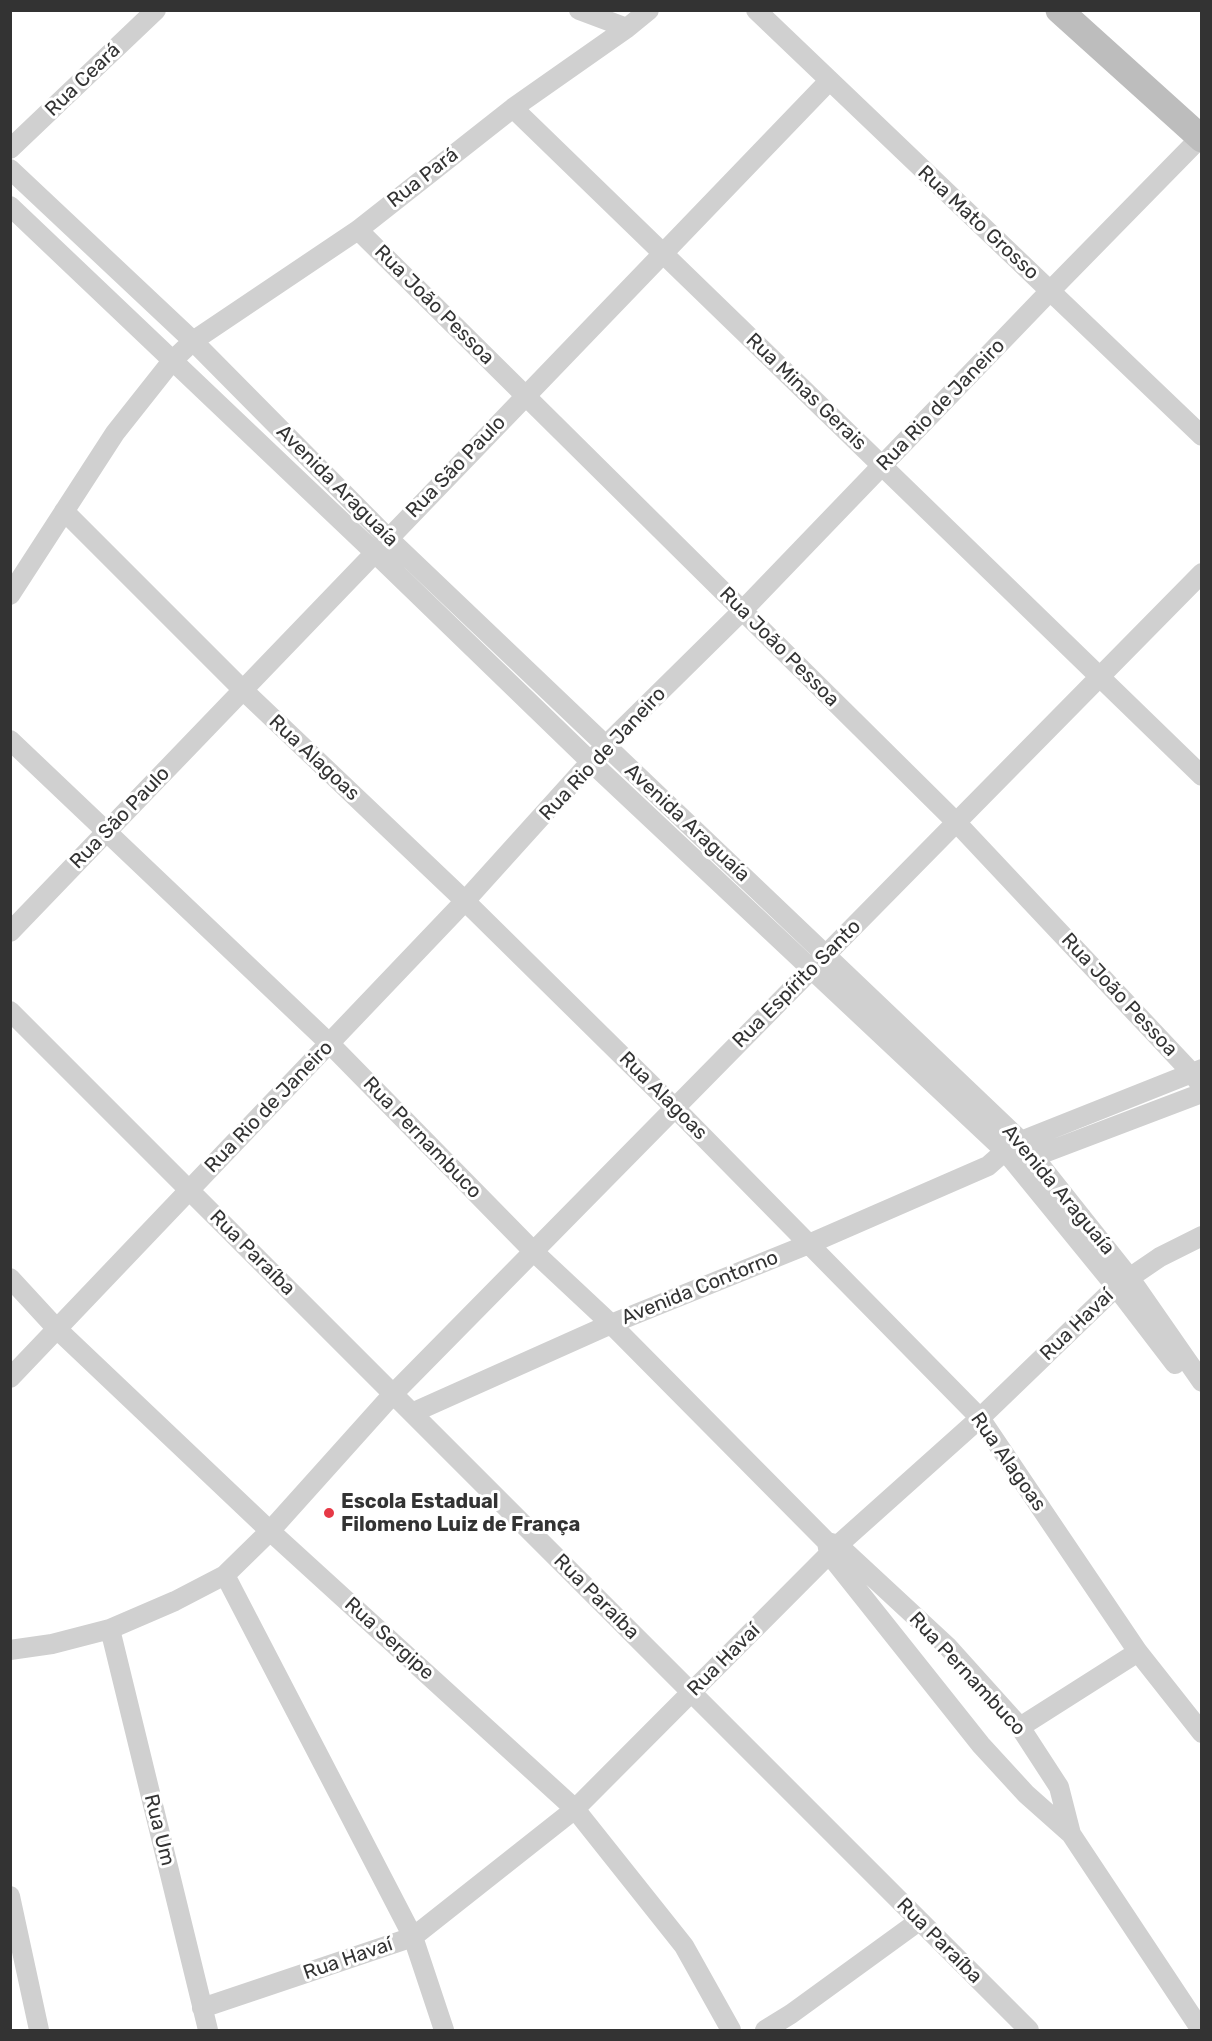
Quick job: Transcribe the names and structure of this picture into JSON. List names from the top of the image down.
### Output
{
  "streets": {
    "street": [
      "Rua Ceará",
      "Rua Pará",
      "Rua Mato Grosso",
      "Rua João Pessoa",
      "Rua Minas Gerais",
      "Rua Rio de Janeiro",
      "Rua São Paulo",
      "Avenida Araguaía",
      "Rua Alagoas",
      "Rua Espírito Santo",
      "Rua Pernambuco",
      "Rua Paraíba",
      "Avenida Contorno",
      "Rua Havaí",
      "Rua Sergipe",
      "Rua Um"
    ]
  },
  "crossings": [
    ["Rua Pará", "Rua João Pessoa"],
    ["Rua Pará", "Rua Minas Gerais"],
    ["Rua Pará", "Avenida Araguaía"],
    ["Rua Pará", "Rua Alagoas"],
    ["Rua Mato Grosso", "Rua Rio de Janeiro"],
    ["Rua Mato Grosso", "Rua São Paulo"],
    ["Rua João Pessoa", "Rua Rio de Janeiro"],
    ["Rua João Pessoa", "Rua São Paulo"],
    ["Rua João Pessoa", "Rua Espírito Santo"],
    ["Rua João Pessoa", "Avenida Contorno"],
    ["Rua Minas Gerais", "Rua Rio de Janeiro"],
    ["Rua Minas Gerais", "Rua São Paulo"],
    ["Rua Minas Gerais", "Rua Espírito Santo"],
    ["Rua Rio de Janeiro", "Avenida Araguaía"],
    ["Rua Rio de Janeiro", "Rua Alagoas"],
    ["Rua Rio de Janeiro", "Rua Pernambuco"],
    ["Rua Rio de Janeiro", "Rua Paraíba"],
    ["Rua Rio de Janeiro", "Rua Sergipe"],
    ["Rua São Paulo", "Avenida Araguaía"],
    ["Rua São Paulo", "Rua Alagoas"],
    ["Rua São Paulo", "Rua Pernambuco"],
    ["Avenida Araguaía", "Rua Espírito Santo"],
    ["Avenida Araguaía", "Avenida Contorno"],
    ["Avenida Araguaía", "Rua Havaí"],
    ["Rua Alagoas", "Rua Espírito Santo"],
    ["Rua Alagoas", "Avenida Contorno"],
    ["Rua Alagoas", "Rua Havaí"],
    ["Rua Espírito Santo", "Rua Pernambuco"],
    ["Rua Espírito Santo", "Rua Paraíba"],
    ["Rua Espírito Santo", "Rua Sergipe"],
    ["Rua Espírito Santo", "Rua Um"],
    ["Rua Pernambuco", "Avenida Contorno"],
    ["Rua Pernambuco", "Rua Havaí"],
    ["Rua Paraíba", "Avenida Contorno"],
    ["Rua Paraíba", "Rua Havaí"],
    ["Rua Havaí", "Rua Sergipe"],
    ["Rua Havaí", "Rua Um"]
  ],
  "places": ["Escola Estadual Filomeno Luiz de França"]
}
